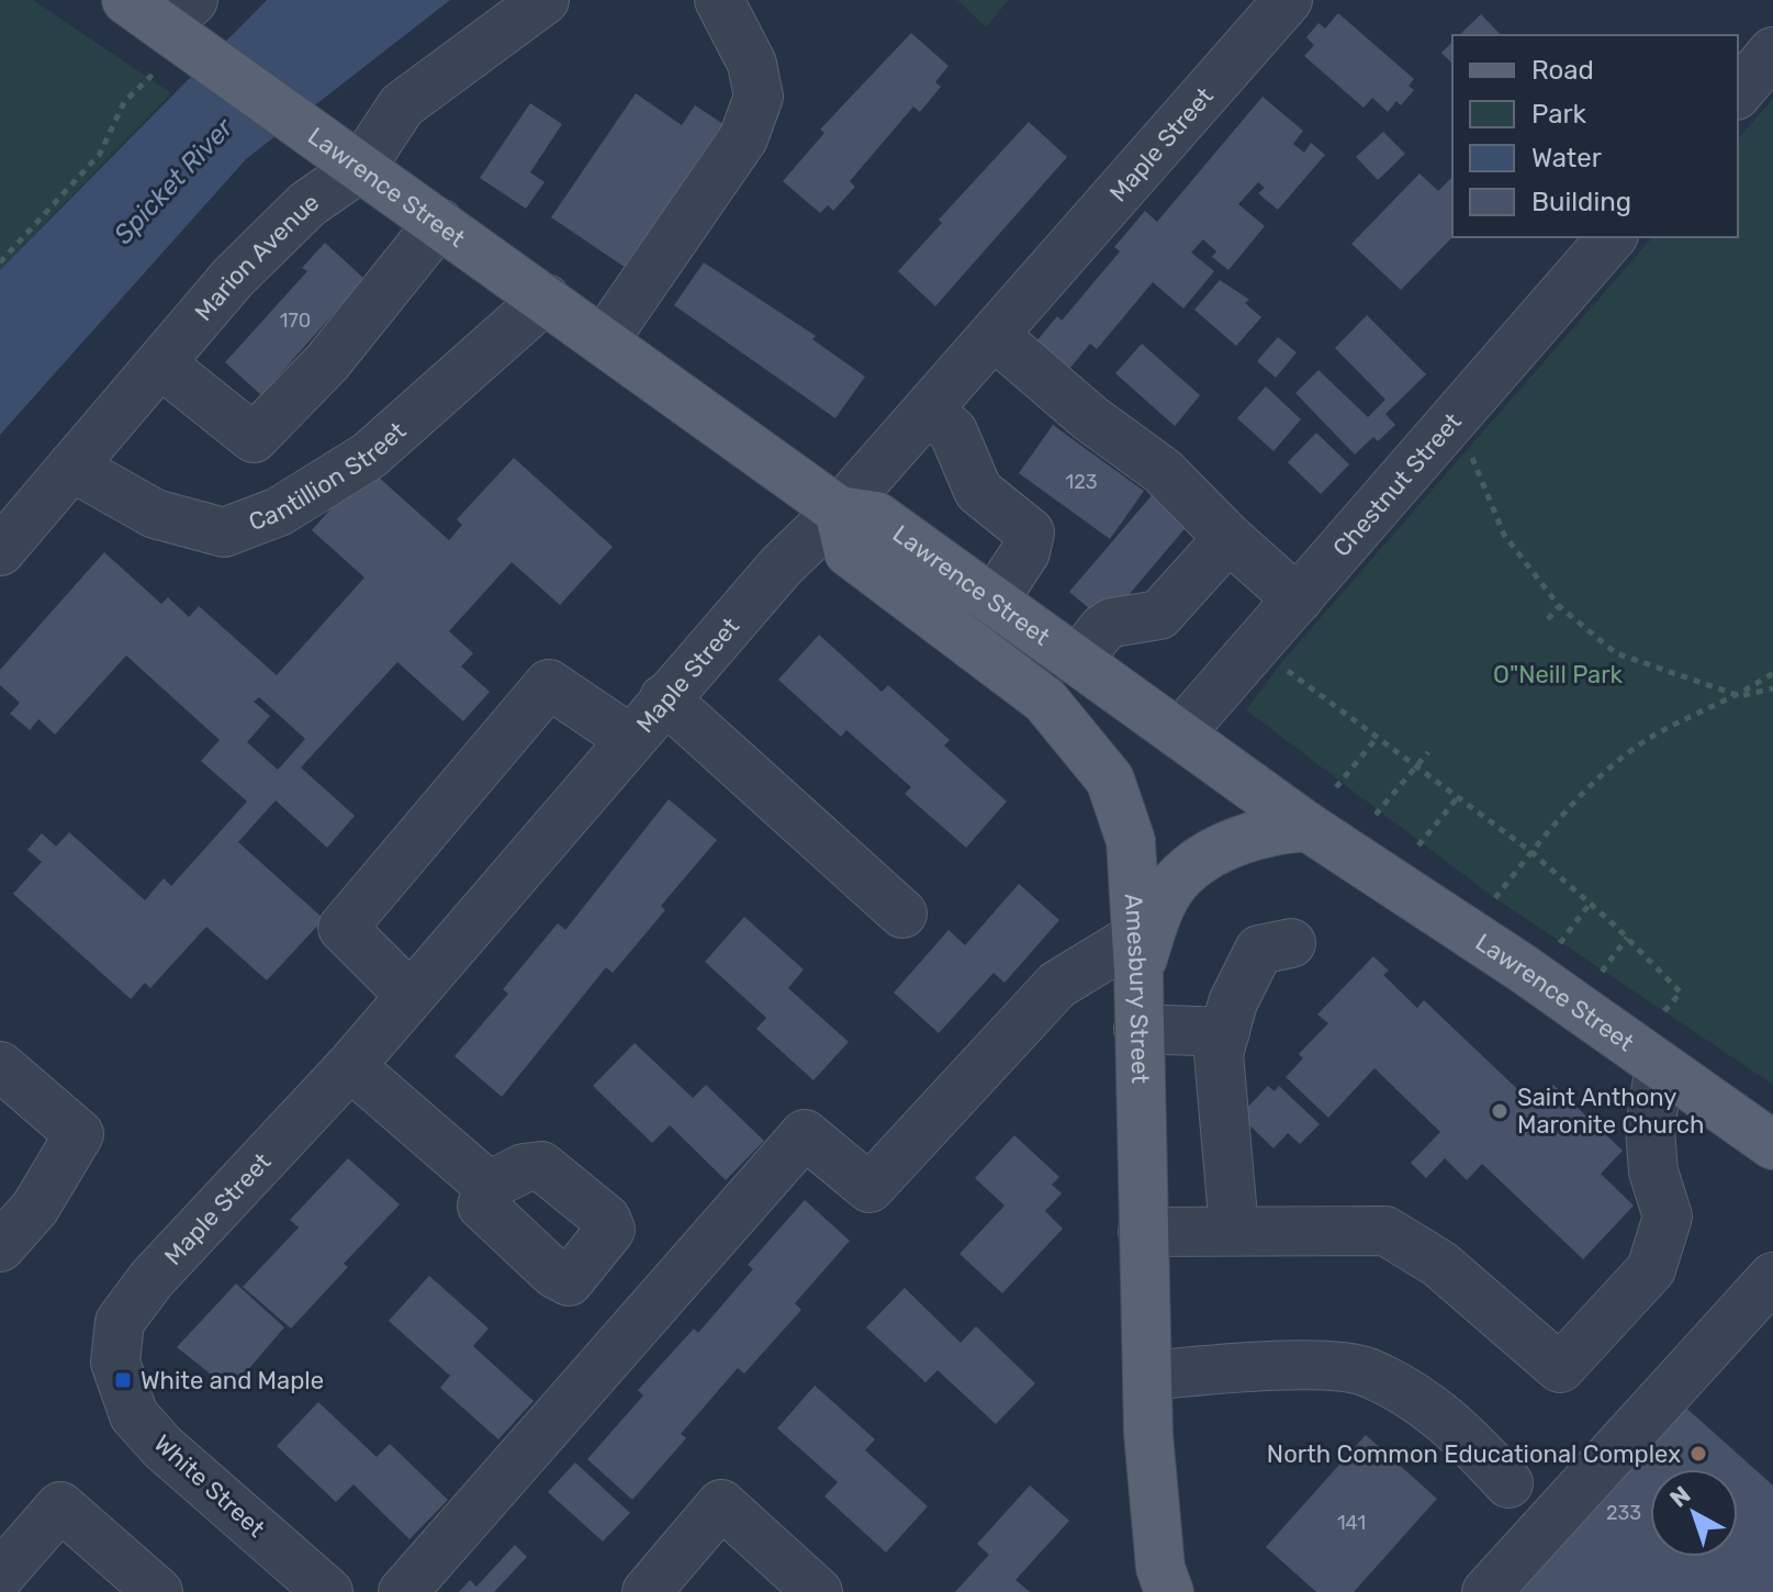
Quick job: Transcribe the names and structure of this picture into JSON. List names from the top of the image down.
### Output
{
  "streets": {
    "main road": ["Lawrence Street", "Amesbury Street"],
    "street": [
      "Maple Street",
      "Marion Avenue",
      "Cantillion Street",
      "Chestnut Street",
      "White Street"
    ]
  },
  "crossings": [
    ["Maple Street", "Lawrence Street"],
    ["Maple Street", "Amesbury Street"],
    ["Maple Street", "White Street"],
    ["Lawrence Street", "Marion Avenue"],
    ["Lawrence Street", "Cantillion Street"],
    ["Lawrence Street", "Chestnut Street"],
    ["Lawrence Street", "Amesbury Street"],
    ["Marion Avenue", "Cantillion Street"]
  ],
  "water": ["Spicket River"],
  "parks": ["O\"Neill Park"],
  "places": {
    "other": ["Saint Anthony Maronite Church", "North Common Educational Complex"],
    "transit": ["White and Maple"]
  },
  "house_numbers": [
    "170",
    "123",
    "233",
    "141"
  ],
  "legend": [
    "Road",
    "Park",
    "Water",
    "Building"
  ],
  "north": "top left"
}
